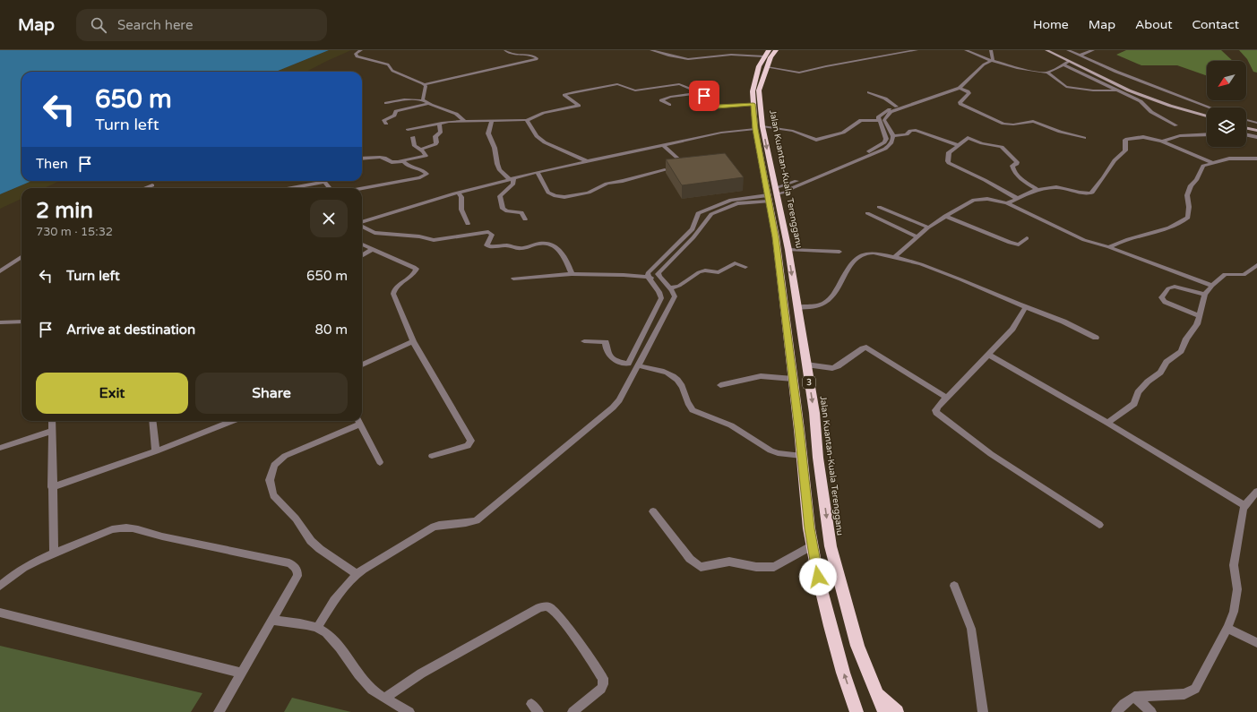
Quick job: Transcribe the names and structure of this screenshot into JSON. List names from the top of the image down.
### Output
{
  "streets": {
    "highway": ["Jalan Kuantan-Kuala Terengganu", "3"]
  },
  "north": "bottom left",
  "page": {
    "header": "Map",
    "search": "Search here",
    "nav": [
      "Home",
      "Map",
      "About",
      "Contact"
    ],
    "turn": ["650 m", "Turn left"],
    "then": "Then",
    "heading": ["2 min", "730 m · 15:32"],
    "list": [
      {
        "name": "Turn left",
        "value": "650 m"
      },
      {
        "name": "Arrive at destination",
        "value": "80 m"
      }
    ],
    "buttons": ["Exit", "Share"]
  }
}
